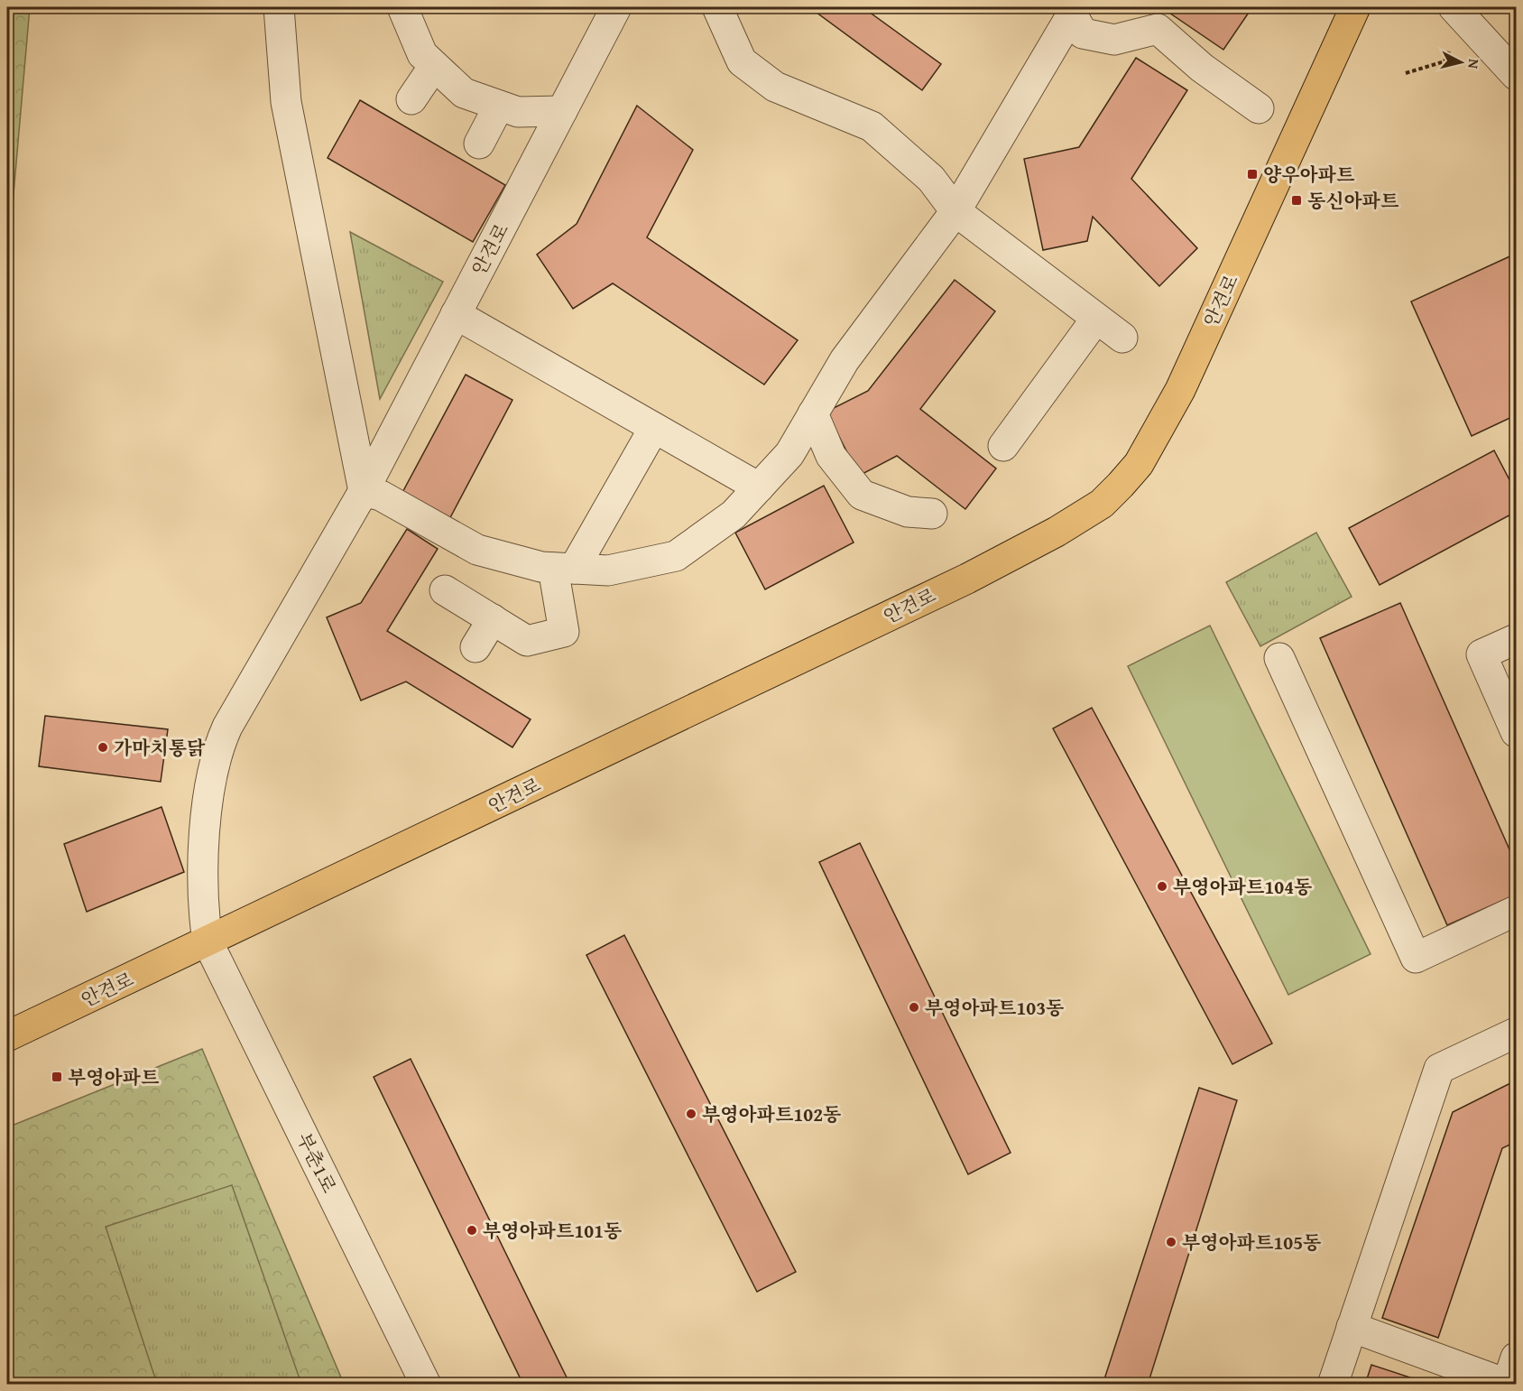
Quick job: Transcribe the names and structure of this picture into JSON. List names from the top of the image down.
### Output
{
  "streets": {
    "main road": ["안견로"],
    "street": ["부춘1로"]
  },
  "crossings": [
    ["안견로", "부춘1로"]
  ],
  "places": {
    "transit": ["양우아파트", "동신아파트", "부영아파트"],
    "other": [
      "가마치통닭",
      "부영아파트104동",
      "부영아파트103동",
      "부영아파트102동",
      "부영아파트101동",
      "부영아파트105동"
    ]
  },
  "north": "right"
}
